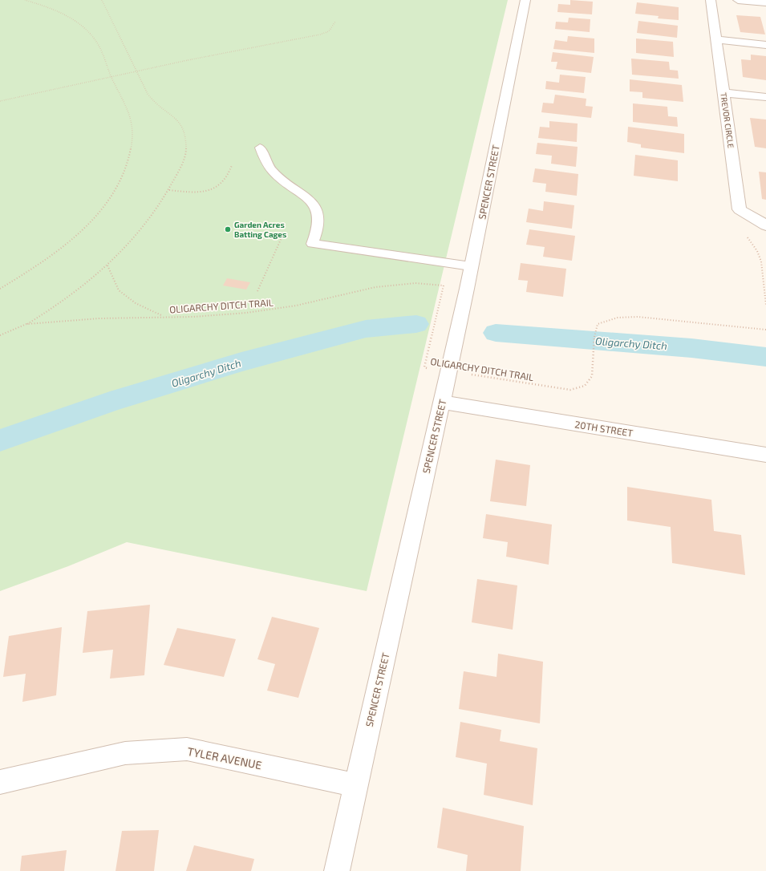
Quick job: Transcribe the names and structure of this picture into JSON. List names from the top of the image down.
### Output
{
  "streets": {
    "street": [
      "TREVOR CIRCLE",
      "SPENCER STREET",
      "20TH STREET",
      "TYLER AVENUE"
    ],
    "path": ["OLIGARCHY DITCH TRAIL"]
  },
  "crossings": [
    ["SPENCER STREET", "OLIGARCHY DITCH TRAIL"],
    ["SPENCER STREET", "20TH STREET"],
    ["SPENCER STREET", "TYLER AVENUE"]
  ],
  "water": ["Oligarchy Ditch"],
  "places": ["Garden Acres Batting Cages"]
}
